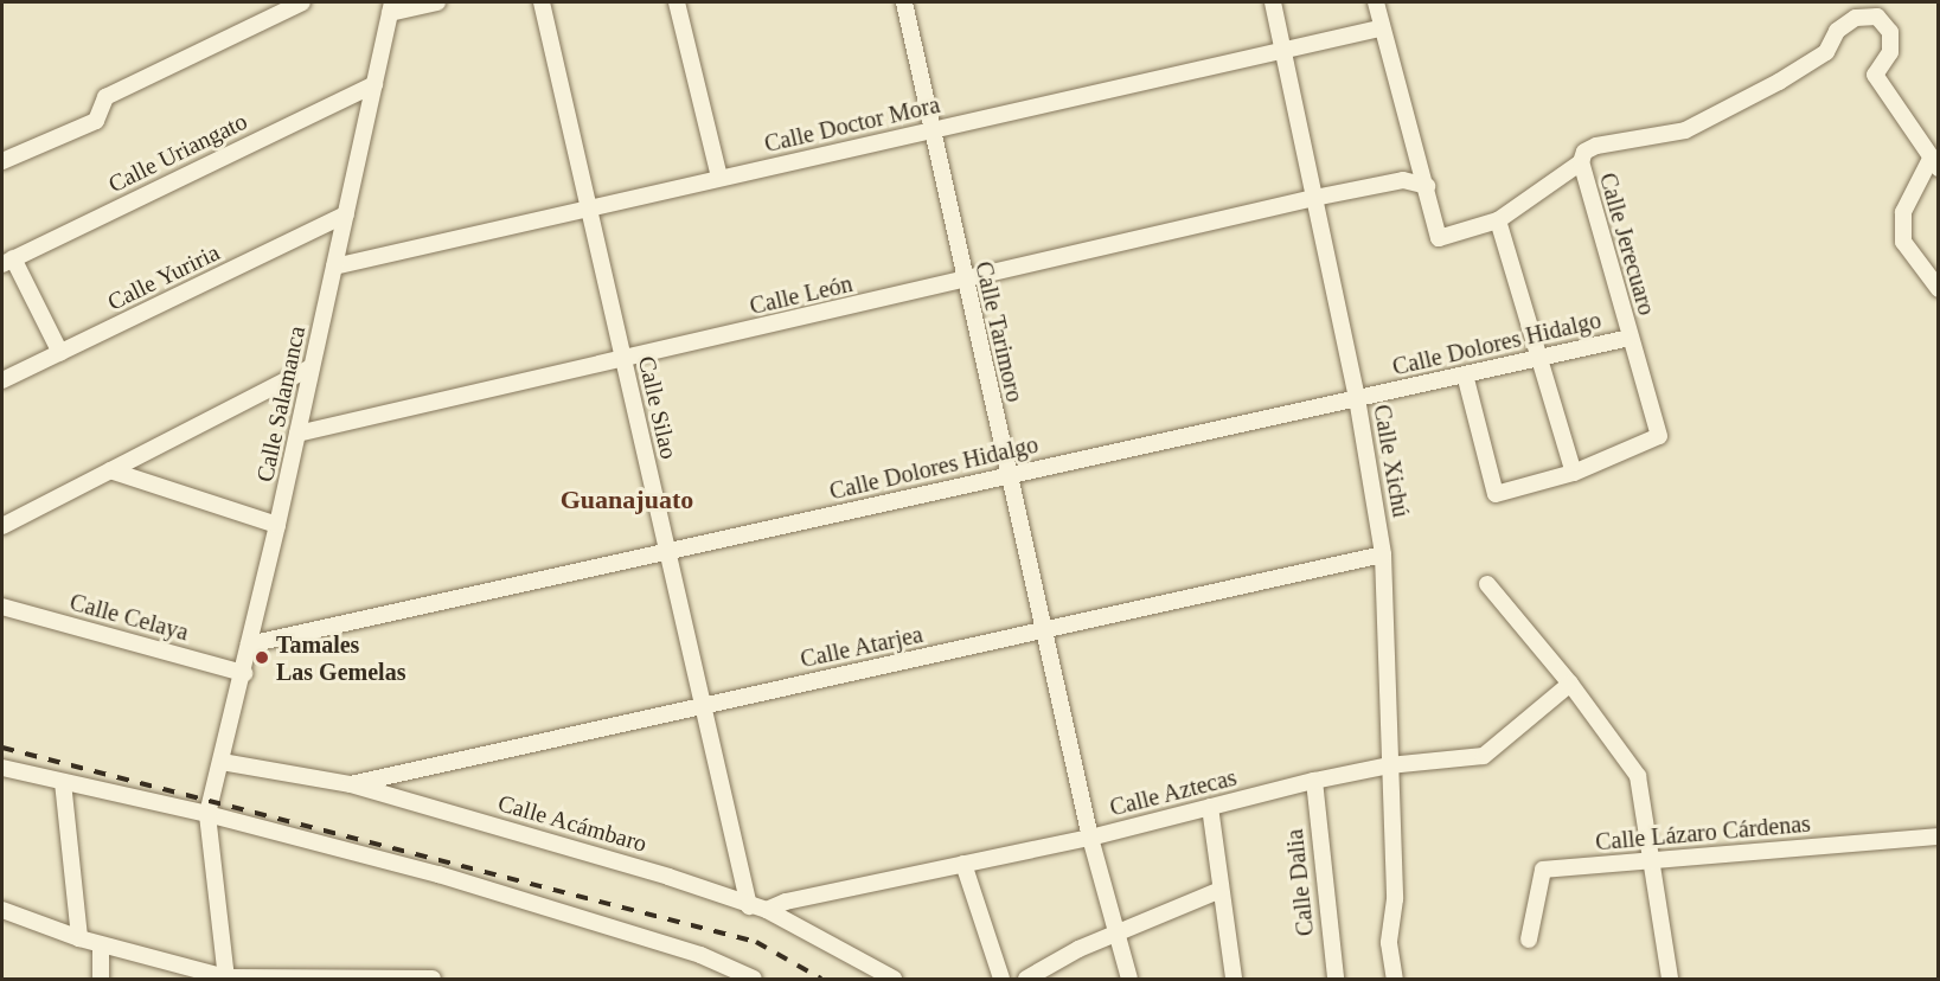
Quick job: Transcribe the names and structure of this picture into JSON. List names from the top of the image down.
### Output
{
  "streets": {
    "street": [
      "Calle Doctor Mora",
      "Calle Uriangato",
      "Calle Jerecuaro",
      "Calle Yuriria",
      "Calle León",
      "Calle Tarimoro",
      "Calle Dolores Hidalgo",
      "Calle Salamanca",
      "Calle Silao",
      "Calle Xichú",
      "Calle Celaya",
      "Calle Atarjea",
      "Calle Aztecas",
      "Calle Acámbaro",
      "Calle Lázaro Cárdenas",
      "Calle Dalia"
    ]
  },
  "crossings": [
    ["Calle Doctor Mora", "Calle Tarimoro"],
    ["Calle Doctor Mora", "Calle Salamanca"],
    ["Calle Doctor Mora", "Calle Silao"],
    ["Calle Doctor Mora", "Calle Xichú"],
    ["Calle Uriangato", "Calle Salamanca"],
    ["Calle Jerecuaro", "Calle Dolores Hidalgo"],
    ["Calle Yuriria", "Calle Salamanca"],
    ["Calle León", "Calle Tarimoro"],
    ["Calle León", "Calle Salamanca"],
    ["Calle León", "Calle Silao"],
    ["Calle León", "Calle Xichú"],
    ["Calle Tarimoro", "Calle Dolores Hidalgo"],
    ["Calle Tarimoro", "Calle Atarjea"],
    ["Calle Tarimoro", "Calle Aztecas"],
    ["Calle Dolores Hidalgo", "Calle Salamanca"],
    ["Calle Dolores Hidalgo", "Calle Silao"],
    ["Calle Dolores Hidalgo", "Calle Xichú"],
    ["Calle Salamanca", "Calle Celaya"],
    ["Calle Salamanca", "Calle Acámbaro"],
    ["Calle Silao", "Calle Atarjea"],
    ["Calle Silao", "Calle Acámbaro"],
    ["Calle Xichú", "Calle Atarjea"],
    ["Calle Xichú", "Calle Aztecas"],
    ["Calle Atarjea", "Calle Acámbaro"],
    ["Calle Aztecas", "Calle Acámbaro"],
    ["Calle Aztecas", "Calle Dalia"]
  ],
  "districts": ["Guanajuato"],
  "places": ["Tamales Las Gemelas"]
}
